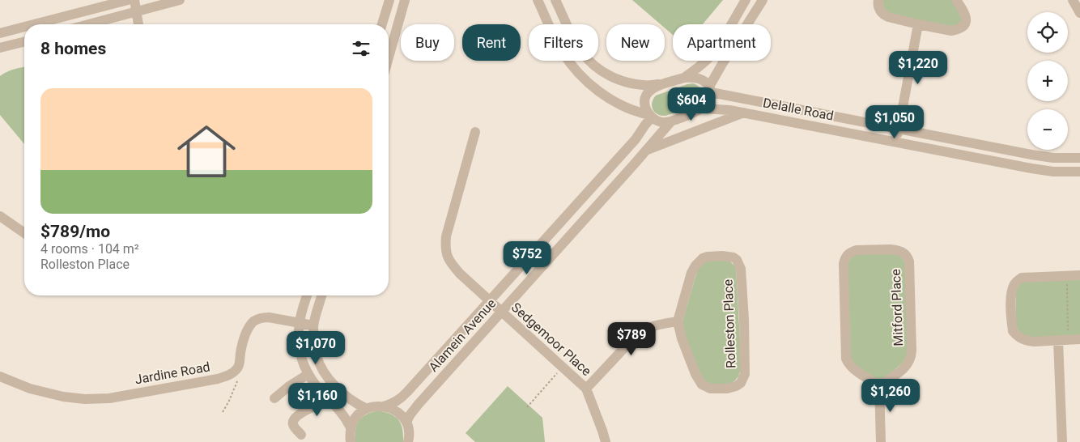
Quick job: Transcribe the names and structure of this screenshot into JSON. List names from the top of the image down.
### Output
{
  "streets": {
    "street": [
      "Delalle Road",
      "Mitford Place",
      "Rolleston Place",
      "Alamein Avenue",
      "Sedgemoor Place",
      "Jardine Road"
    ]
  },
  "crossings": [
    ["Delalle Road", "Alamein Avenue"],
    ["Alamein Avenue", "Sedgemoor Place"]
  ],
  "page": {
    "map_buttons": ["+", "−"],
    "chip": [
      "Buy",
      "Rent",
      "Filters",
      "New",
      "Apartment"
    ],
    "heading": "8 homes",
    "price": [
      "$1,220",
      "$604",
      "$1,050",
      "$752",
      "$789",
      "$1,070",
      "$1,260",
      "$1,160"
    ],
    "list": [
      {
        "name": "$789/mo",
        "note": "4 rooms · 104 m² · Rolleston Place"
      }
    ]
  }
}
